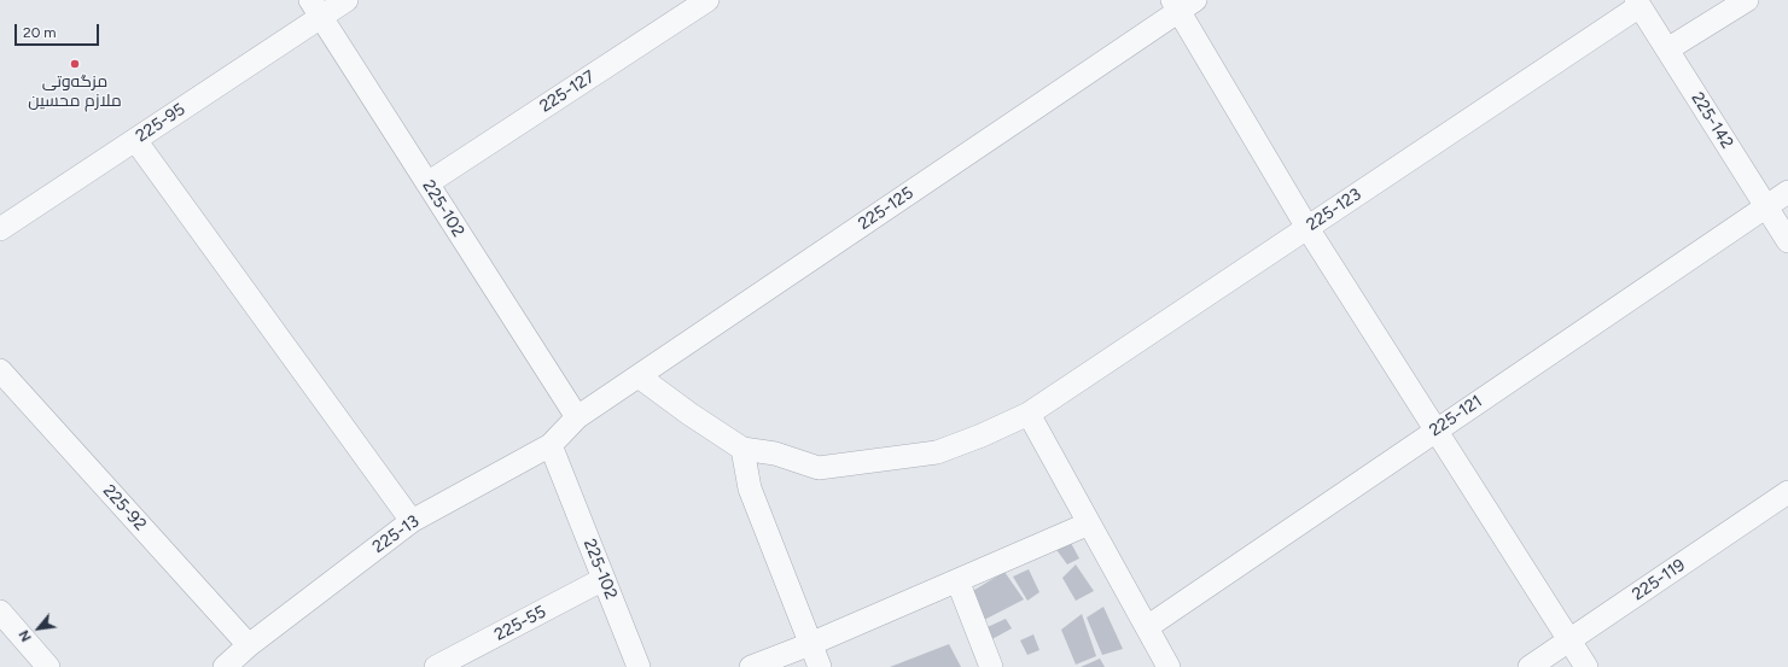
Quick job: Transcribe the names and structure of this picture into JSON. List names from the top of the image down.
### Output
{
  "streets": {
    "street": [
      "225-127",
      "225-142",
      "225-95",
      "225-102",
      "225-125",
      "225-123",
      "225-121",
      "225-92",
      "225-13",
      "225-119",
      "225-55"
    ]
  },
  "crossings": [
    ["225-127", "225-102"],
    ["225-142", "225-123"],
    ["225-142", "225-121"],
    ["225-95", "225-102"],
    ["225-102", "225-125"],
    ["225-102", "225-13"],
    ["225-102", "225-55"],
    ["225-125", "225-13"],
    ["225-92", "225-13"]
  ],
  "places": ["مزگه‌وتی ملازم محسین"],
  "scale_bar": "20 m",
  "north": "bottom left"
}
